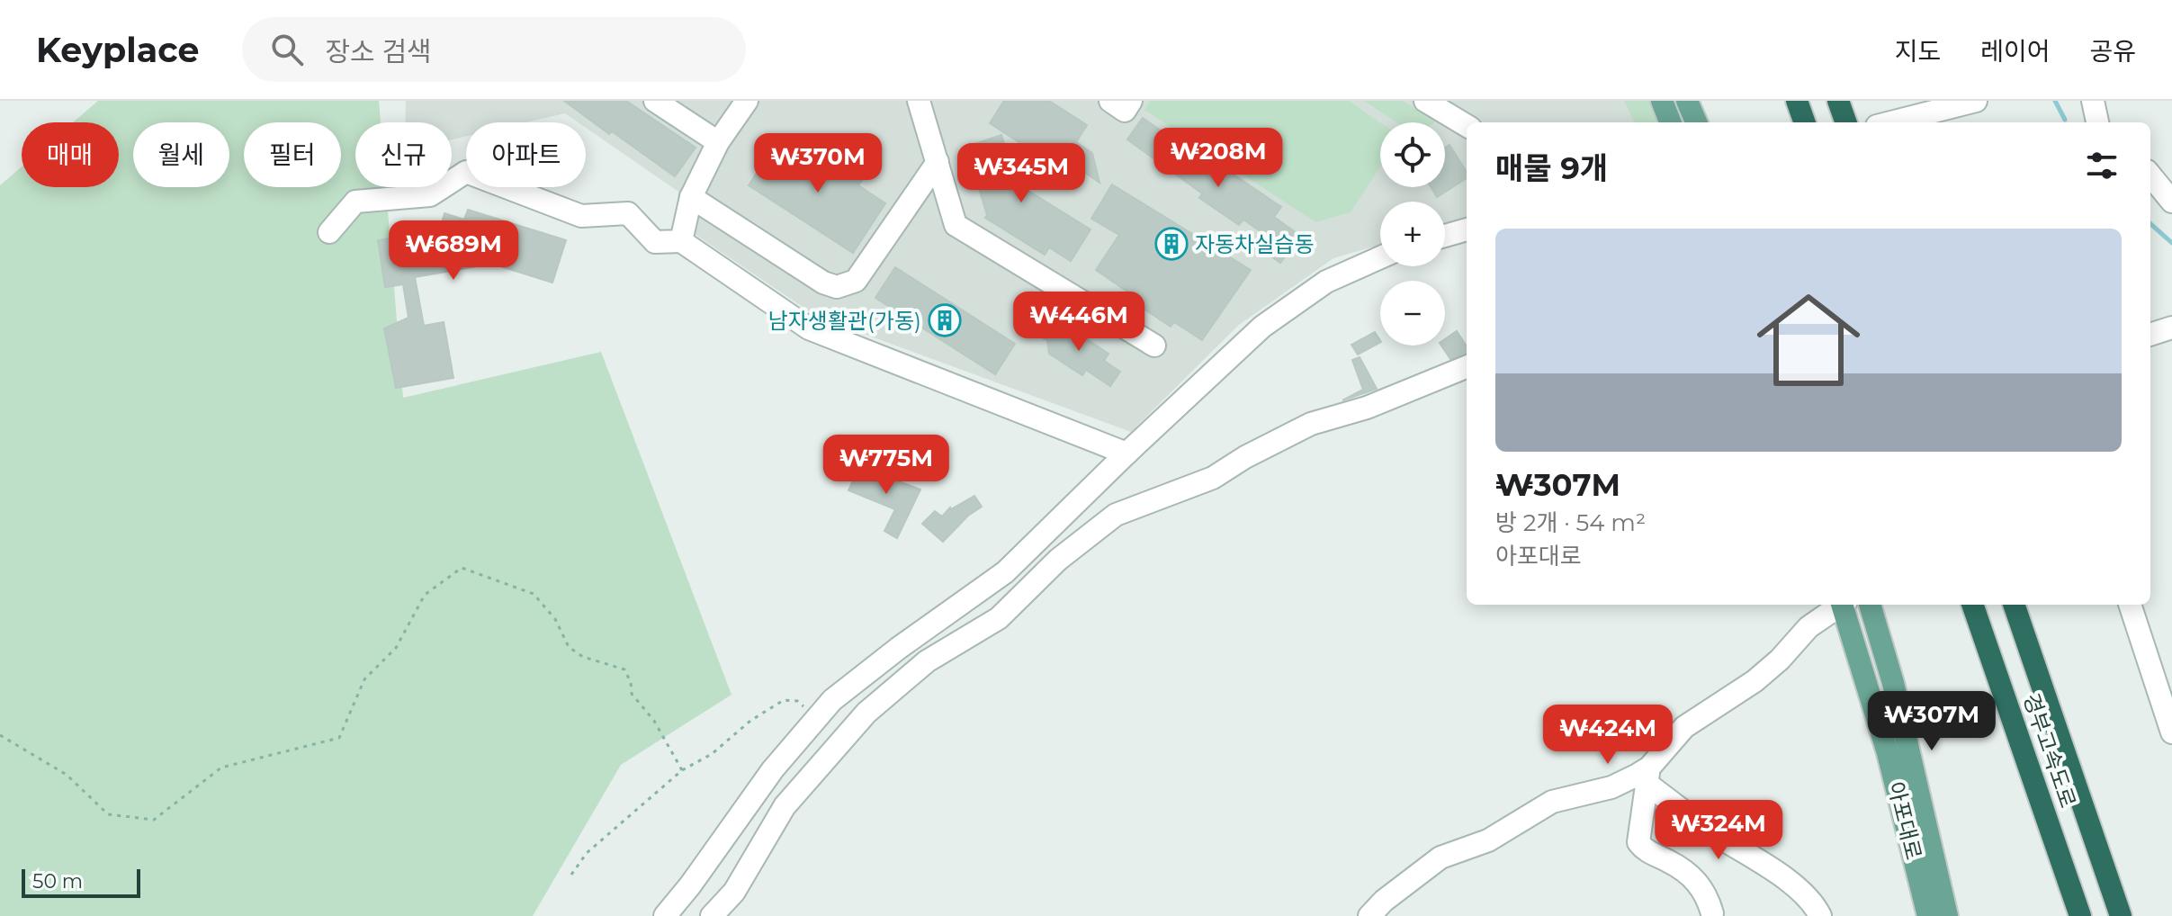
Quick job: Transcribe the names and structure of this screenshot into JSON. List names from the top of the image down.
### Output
{
  "streets": {
    "highway": ["경부고속도로"],
    "main road": ["아포대로"]
  },
  "places": {
    "building": ["자동차실습동", "남자생활관(가동)"]
  },
  "scale_bar": "50 m",
  "page": {
    "header": "Keyplace",
    "search": "장소 검색",
    "nav": ["지도", "레이어", "공유"],
    "map_buttons": ["+", "−"],
    "chip": [
      "매매",
      "월세",
      "필터",
      "신규",
      "아파트"
    ],
    "heading": "매물 9개",
    "price": [
      "₩208M",
      "₩370M",
      "₩345M",
      "₩689M",
      "₩446M",
      "₩775M",
      "₩307M",
      "₩424M",
      "₩324M"
    ],
    "list": [
      {
        "name": "₩307M",
        "note": "방 2개 · 54 m² · 아포대로"
      }
    ],
    "scale": "50 m"
  }
}
